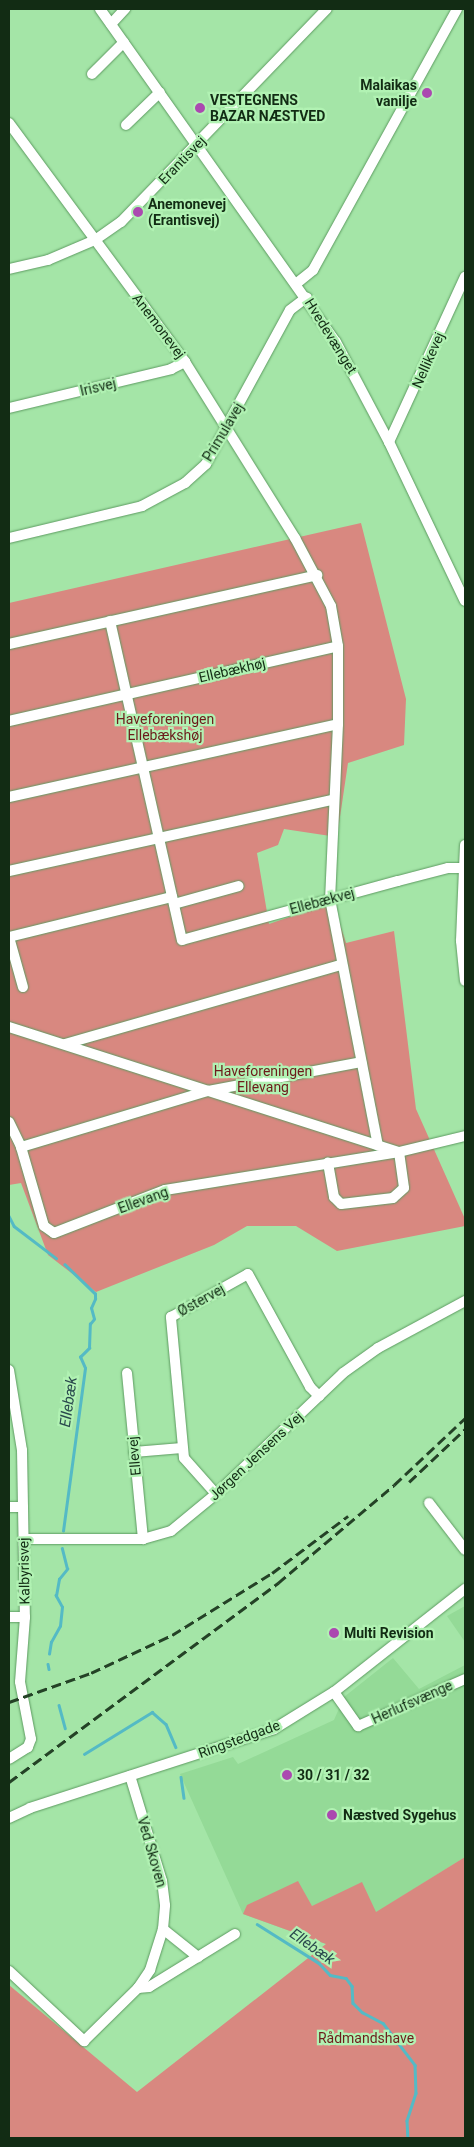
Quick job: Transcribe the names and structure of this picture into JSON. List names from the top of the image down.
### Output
{
  "streets": {
    "street": [
      "Erantisvej",
      "Anemonevej",
      "Hvedevænget",
      "Nellikevej",
      "Irisvej",
      "Primulavej",
      "Ellebækhøj",
      "Ellebækvej",
      "Ellevang",
      "Østervej",
      "Ellevej",
      "Jørgen Jensens Vej",
      "Kalbyrisvej",
      "Herlufsvænge",
      "Ringstedgade",
      "Ved Skoven"
    ]
  },
  "crossings": [
    ["Erantisvej", "Anemonevej"],
    ["Erantisvej", "Hvedevænget"],
    ["Anemonevej", "Irisvej"],
    ["Anemonevej", "Primulavej"],
    ["Hvedevænget", "Nellikevej"],
    ["Hvedevænget", "Primulavej"],
    ["Østervej", "Jørgen Jensens Vej"],
    ["Ellevej", "Jørgen Jensens Vej"],
    ["Jørgen Jensens Vej", "Kalbyrisvej"],
    ["Herlufsvænge", "Ringstedgade"],
    ["Ringstedgade", "Ved Skoven"]
  ],
  "water": ["Ellebæk"],
  "parks": ["Haveforeningen Ellebækshøj", "Haveforeningen Ellevang", "Rådmandshave"],
  "places": [
    "Malaikas vanilje",
    "VESTEGNENS BAZAR NÆSTVED",
    "Anemonevej (Erantisvej)",
    "Multi Revision",
    "30 / 31 / 32",
    "Næstved Sygehus"
  ]
}
